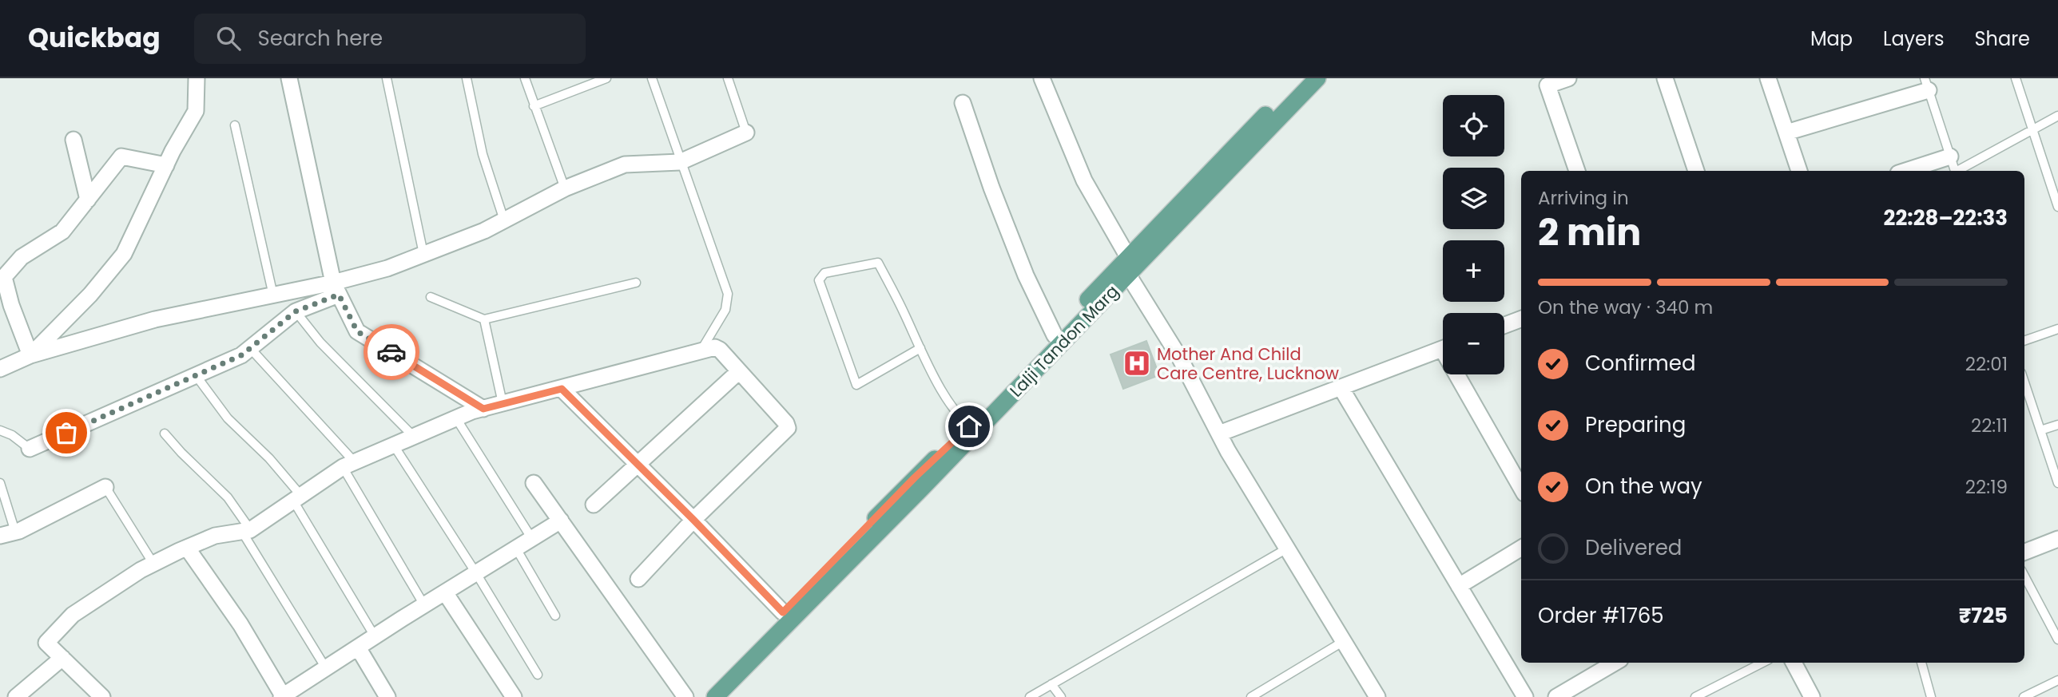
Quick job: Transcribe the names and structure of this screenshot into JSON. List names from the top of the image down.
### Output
{
  "streets": {
    "main road": ["Lalji Tandon Marg"]
  },
  "places": {
    "hospital": ["Mother And Child Care Centre, Lucknow"]
  },
  "page": {
    "header": "Quickbag",
    "search": "Search here",
    "nav": ["Map", "Layers", "Share"],
    "map_buttons": ["+", "−"],
    "heading": ["2 min", "Arriving in", "22:28–22:33"],
    "panel": ["Order #1765", "₹725"],
    "bar": "On the way · 340 m",
    "list": [
      ["Confirmed", "22:01"],
      ["Preparing", "22:11"],
      ["On the way", "22:19"],
      "Delivered"
    ]
  }
}
